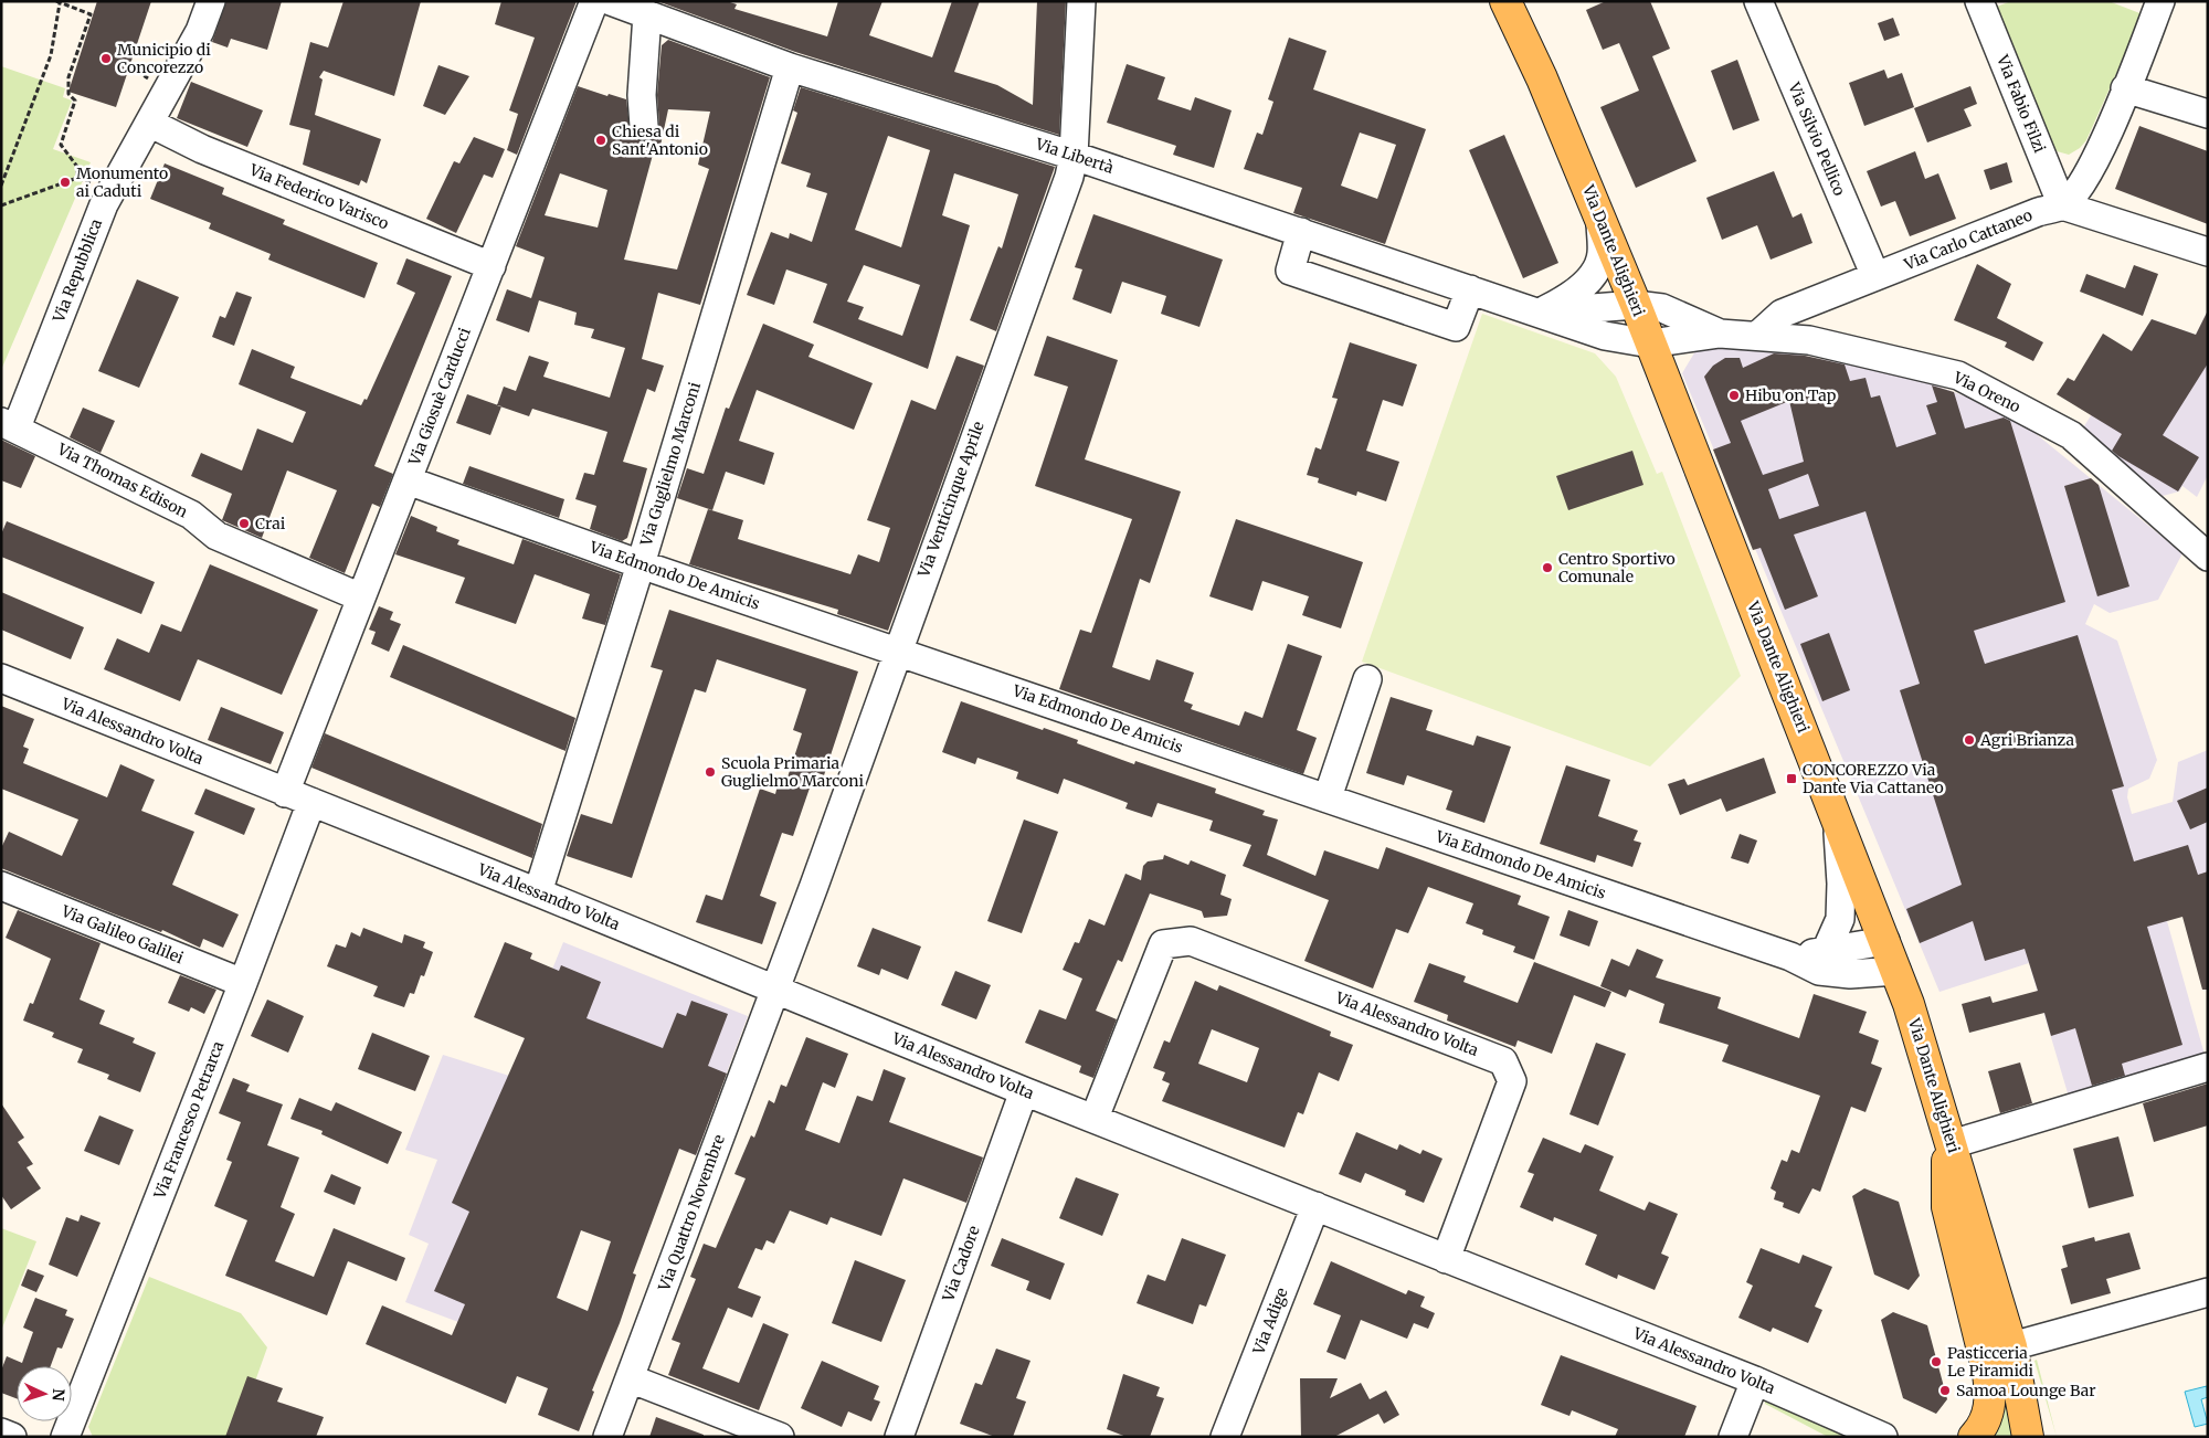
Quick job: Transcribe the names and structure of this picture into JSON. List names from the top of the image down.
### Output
{
  "streets": {
    "main road": ["Via Dante Alighieri"],
    "street": [
      "Via Fabio Filzi",
      "Via Silvio Pellico",
      "Via Libertà",
      "Via Federico Varisco",
      "Via Carlo Cattaneo",
      "Via Repubblica",
      "Via Oreno",
      "Via Giosuè Carducci",
      "Via Guglielmo Marconi",
      "Via Thomas Edison",
      "Via Venticinque Aprile",
      "Via Edmondo De Amicis",
      "Via Alessandro Volta",
      "Via Galileo Galilei",
      "Via Francesco Petrarca",
      "Via Quattro Novembre",
      "Via Cadore",
      "Via Adige"
    ]
  },
  "crossings": [
    ["Via Fabio Filzi", "Via Carlo Cattaneo"],
    ["Via Silvio Pellico", "Via Carlo Cattaneo"],
    ["Via Libertà", "Via Dante Alighieri"],
    ["Via Libertà", "Via Oreno"],
    ["Via Libertà", "Via Guglielmo Marconi"],
    ["Via Libertà", "Via Venticinque Aprile"],
    ["Via Federico Varisco", "Via Repubblica"],
    ["Via Federico Varisco", "Via Giosuè Carducci"],
    ["Via Carlo Cattaneo", "Via Oreno"],
    ["Via Dante Alighieri", "Via Oreno"],
    ["Via Dante Alighieri", "Via Edmondo De Amicis"],
    ["Via Repubblica", "Via Thomas Edison"],
    ["Via Giosuè Carducci", "Via Thomas Edison"],
    ["Via Giosuè Carducci", "Via Edmondo De Amicis"],
    ["Via Giosuè Carducci", "Via Alessandro Volta"],
    ["Via Guglielmo Marconi", "Via Edmondo De Amicis"],
    ["Via Guglielmo Marconi", "Via Alessandro Volta"],
    ["Via Venticinque Aprile", "Via Edmondo De Amicis"],
    ["Via Venticinque Aprile", "Via Alessandro Volta"],
    ["Via Venticinque Aprile", "Via Quattro Novembre"],
    ["Via Alessandro Volta", "Via Francesco Petrarca"],
    ["Via Alessandro Volta", "Via Quattro Novembre"],
    ["Via Alessandro Volta", "Via Cadore"],
    ["Via Alessandro Volta", "Via Adige"],
    ["Via Galileo Galilei", "Via Francesco Petrarca"]
  ],
  "places": {
    "other": [
      "Municipio di Concorezzo",
      "Chiesa di Sant'Antonio",
      "Monumento ai Caduti",
      "Hibu on Tap",
      "Crai",
      "Centro Sportivo Comunale",
      "Agri Brianza",
      "Scuola Primaria Guglielmo Marconi",
      "Pasticceria Le Piramidi",
      "Samoa Lounge Bar"
    ],
    "transit": ["CONCOREZZO Via Dante Via Cattaneo"]
  },
  "north": "right"
}
